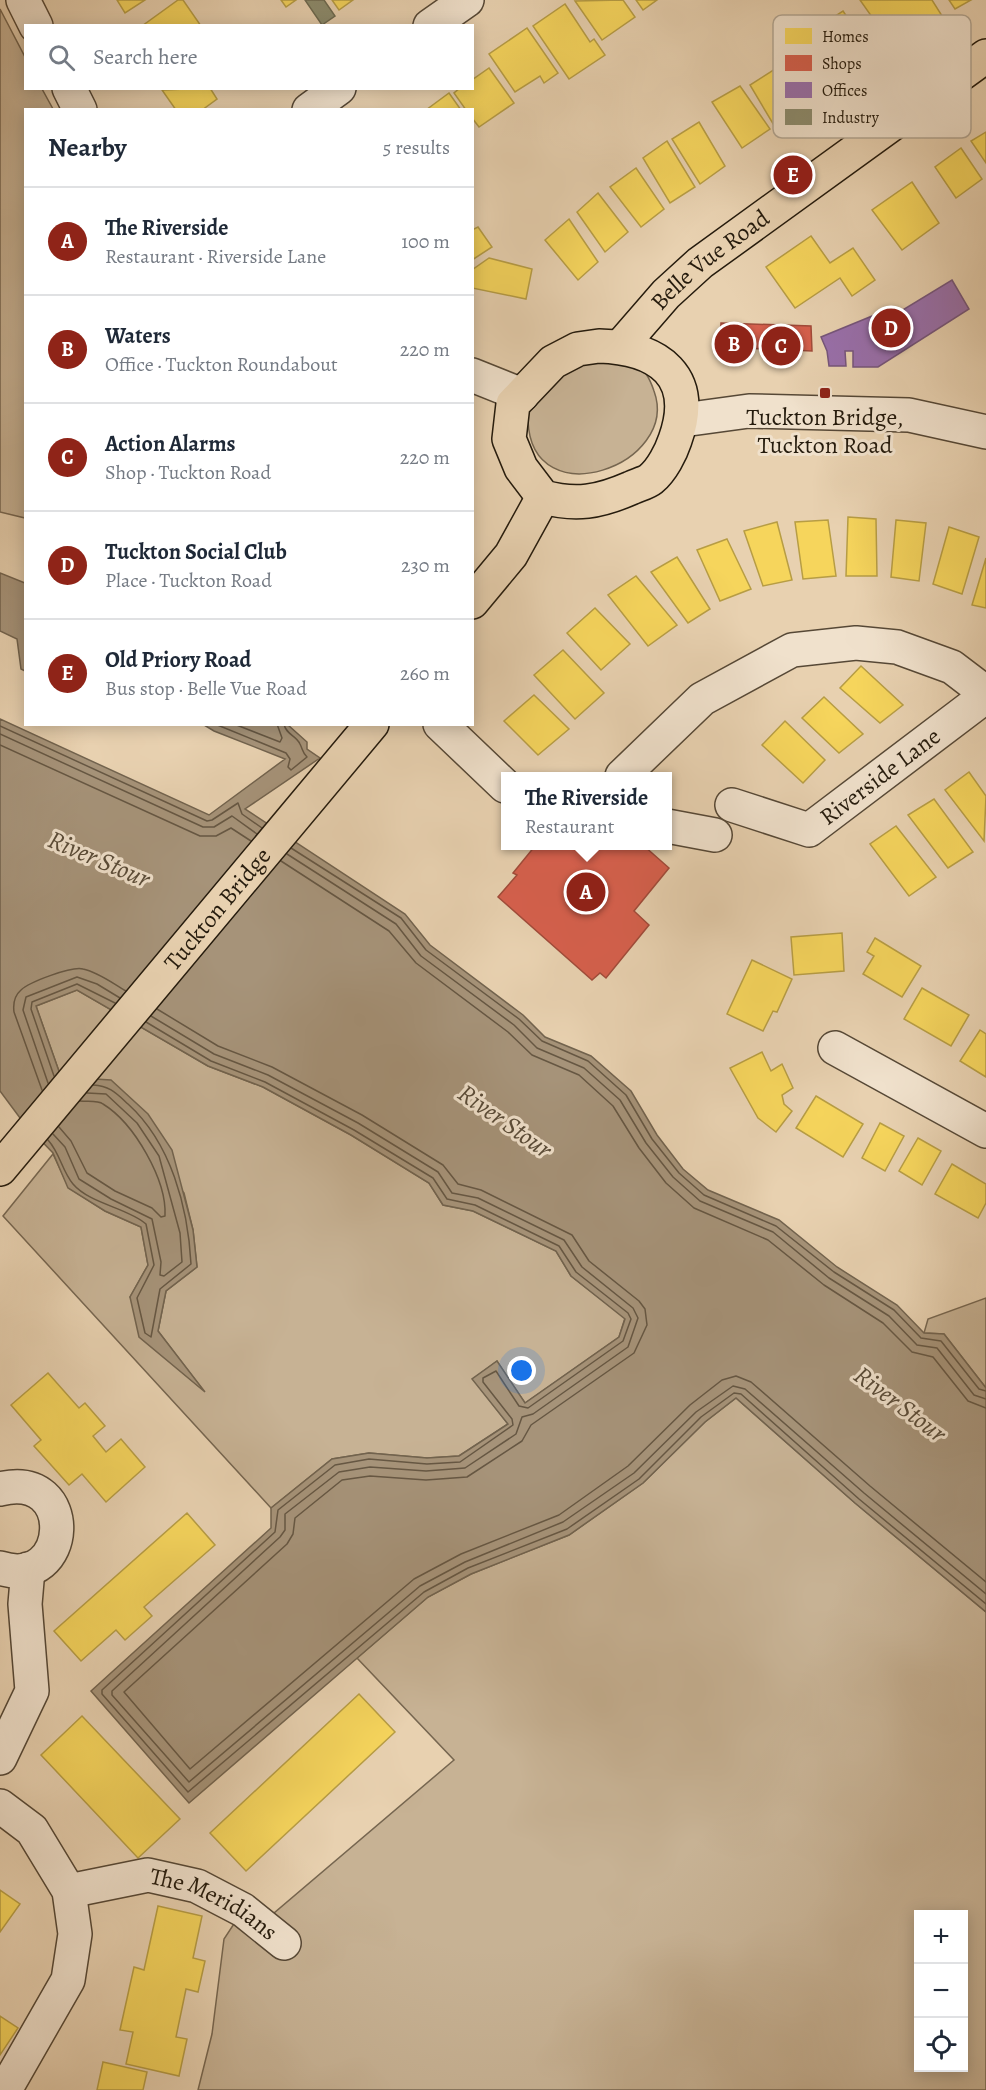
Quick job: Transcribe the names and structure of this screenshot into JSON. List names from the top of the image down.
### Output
{
  "streets": {
    "main road": ["Belle Vue Road", "Tuckton Bridge"],
    "street": ["Riverside Lane", "The Meridians"]
  },
  "water": ["River Stour"],
  "places": {
    "transit": ["Tuckton Bridge, Tuckton Road"]
  },
  "legend": [
    "Homes",
    "Shops",
    "Offices",
    "Industry"
  ],
  "page": {
    "search": "Search here",
    "heading": ["Nearby", "5 results"],
    "pins": [
      "E",
      "D",
      "B",
      "C",
      "A"
    ],
    "list": [
      {
        "mark": "A",
        "name": "The Riverside",
        "note": "Restaurant · Riverside Lane",
        "value": "100 m"
      },
      {
        "mark": "B",
        "name": "Waters",
        "note": "Office · Tuckton Roundabout",
        "value": "220 m"
      },
      {
        "mark": "C",
        "name": "Action Alarms",
        "note": "Shop · Tuckton Road",
        "value": "220 m"
      },
      {
        "mark": "D",
        "name": "Tuckton Social Club",
        "note": "Place · Tuckton Road",
        "value": "230 m"
      },
      {
        "mark": "E",
        "name": "Old Priory Road",
        "note": "Bus stop · Belle Vue Road",
        "value": "260 m"
      }
    ],
    "popup": ["The Riverside", "Restaurant"],
    "map_buttons": ["+", "−"]
  }
}
